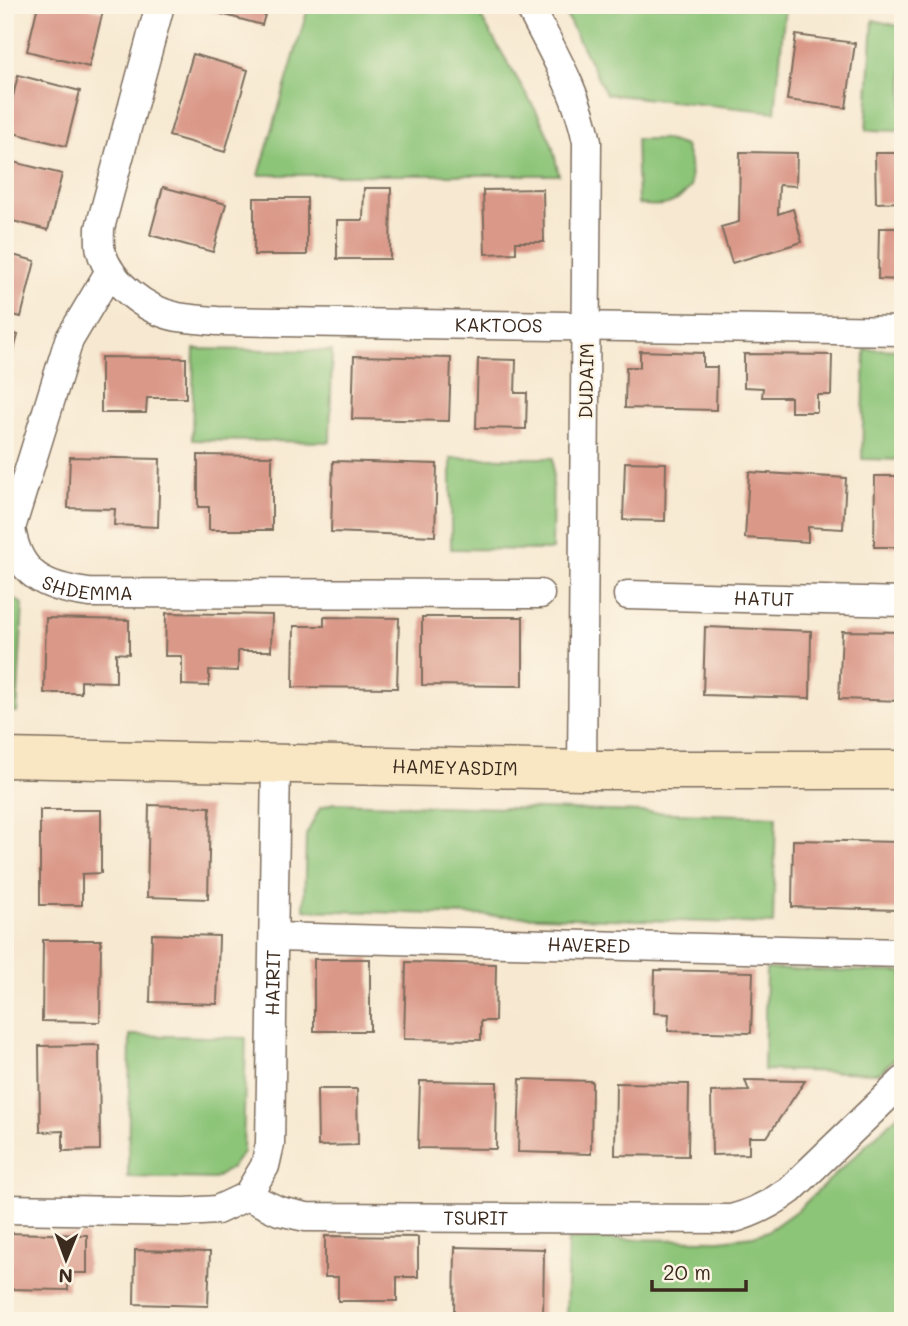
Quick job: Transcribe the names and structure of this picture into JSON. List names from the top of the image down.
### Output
{
  "streets": {
    "street": [
      "KAKTOOS",
      "DUDAIM",
      "SHDEMMA",
      "HATUT",
      "HAMEYASDIM",
      "HAVERED",
      "HAIRIT",
      "TSURIT"
    ]
  },
  "crossings": [
    ["KAKTOOS", "DUDAIM"],
    ["KAKTOOS", "SHDEMMA"],
    ["DUDAIM", "HAMEYASDIM"],
    ["HAMEYASDIM", "HAIRIT"],
    ["HAVERED", "HAIRIT"],
    ["HAIRIT", "TSURIT"]
  ],
  "scale_bar": "20 m",
  "north": "bottom"
}
